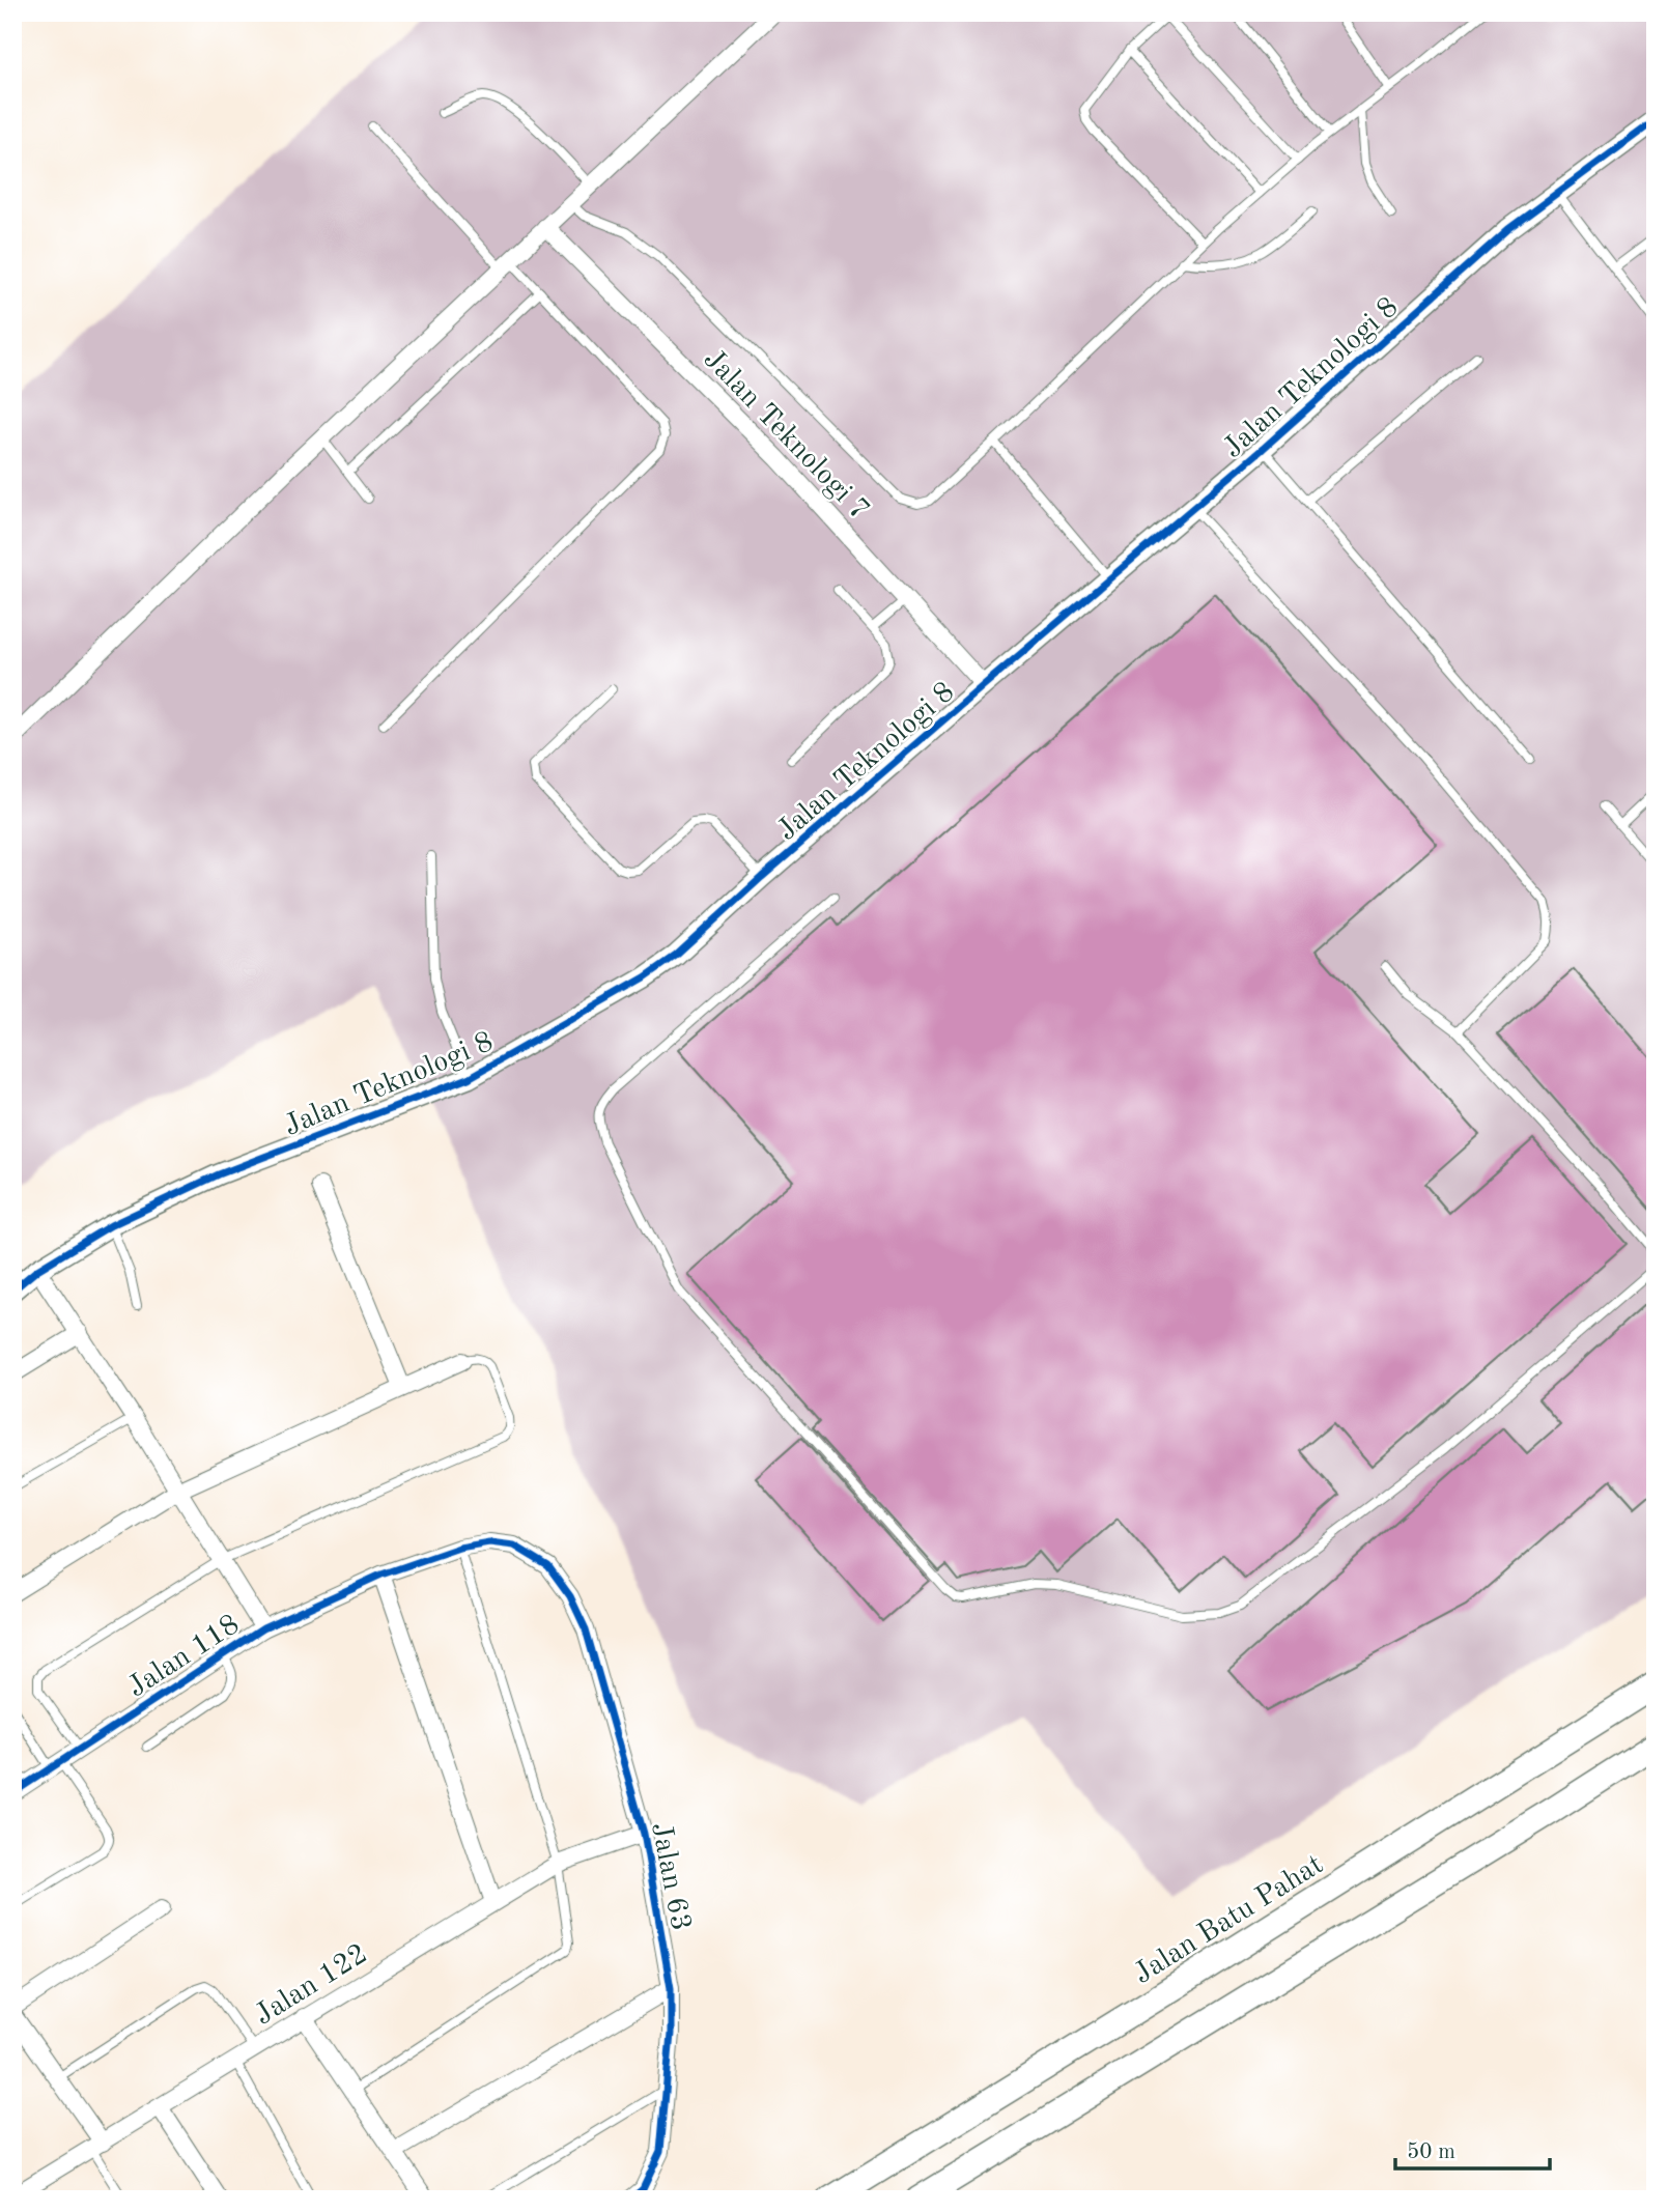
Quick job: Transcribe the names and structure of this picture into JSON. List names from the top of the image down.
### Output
{
  "streets": {
    "highway": ["Jalan Batu Pahat"],
    "street": [
      "Jalan Teknologi 8",
      "Jalan Teknologi 7",
      "Jalan 118",
      "Jalan 63",
      "Jalan 122"
    ]
  },
  "crossings": [
    ["Jalan Teknologi 8", "Jalan Teknologi 7"],
    ["Jalan 118", "Jalan 63"],
    ["Jalan 63", "Jalan 122"]
  ],
  "scale_bar": "50 m"
}
